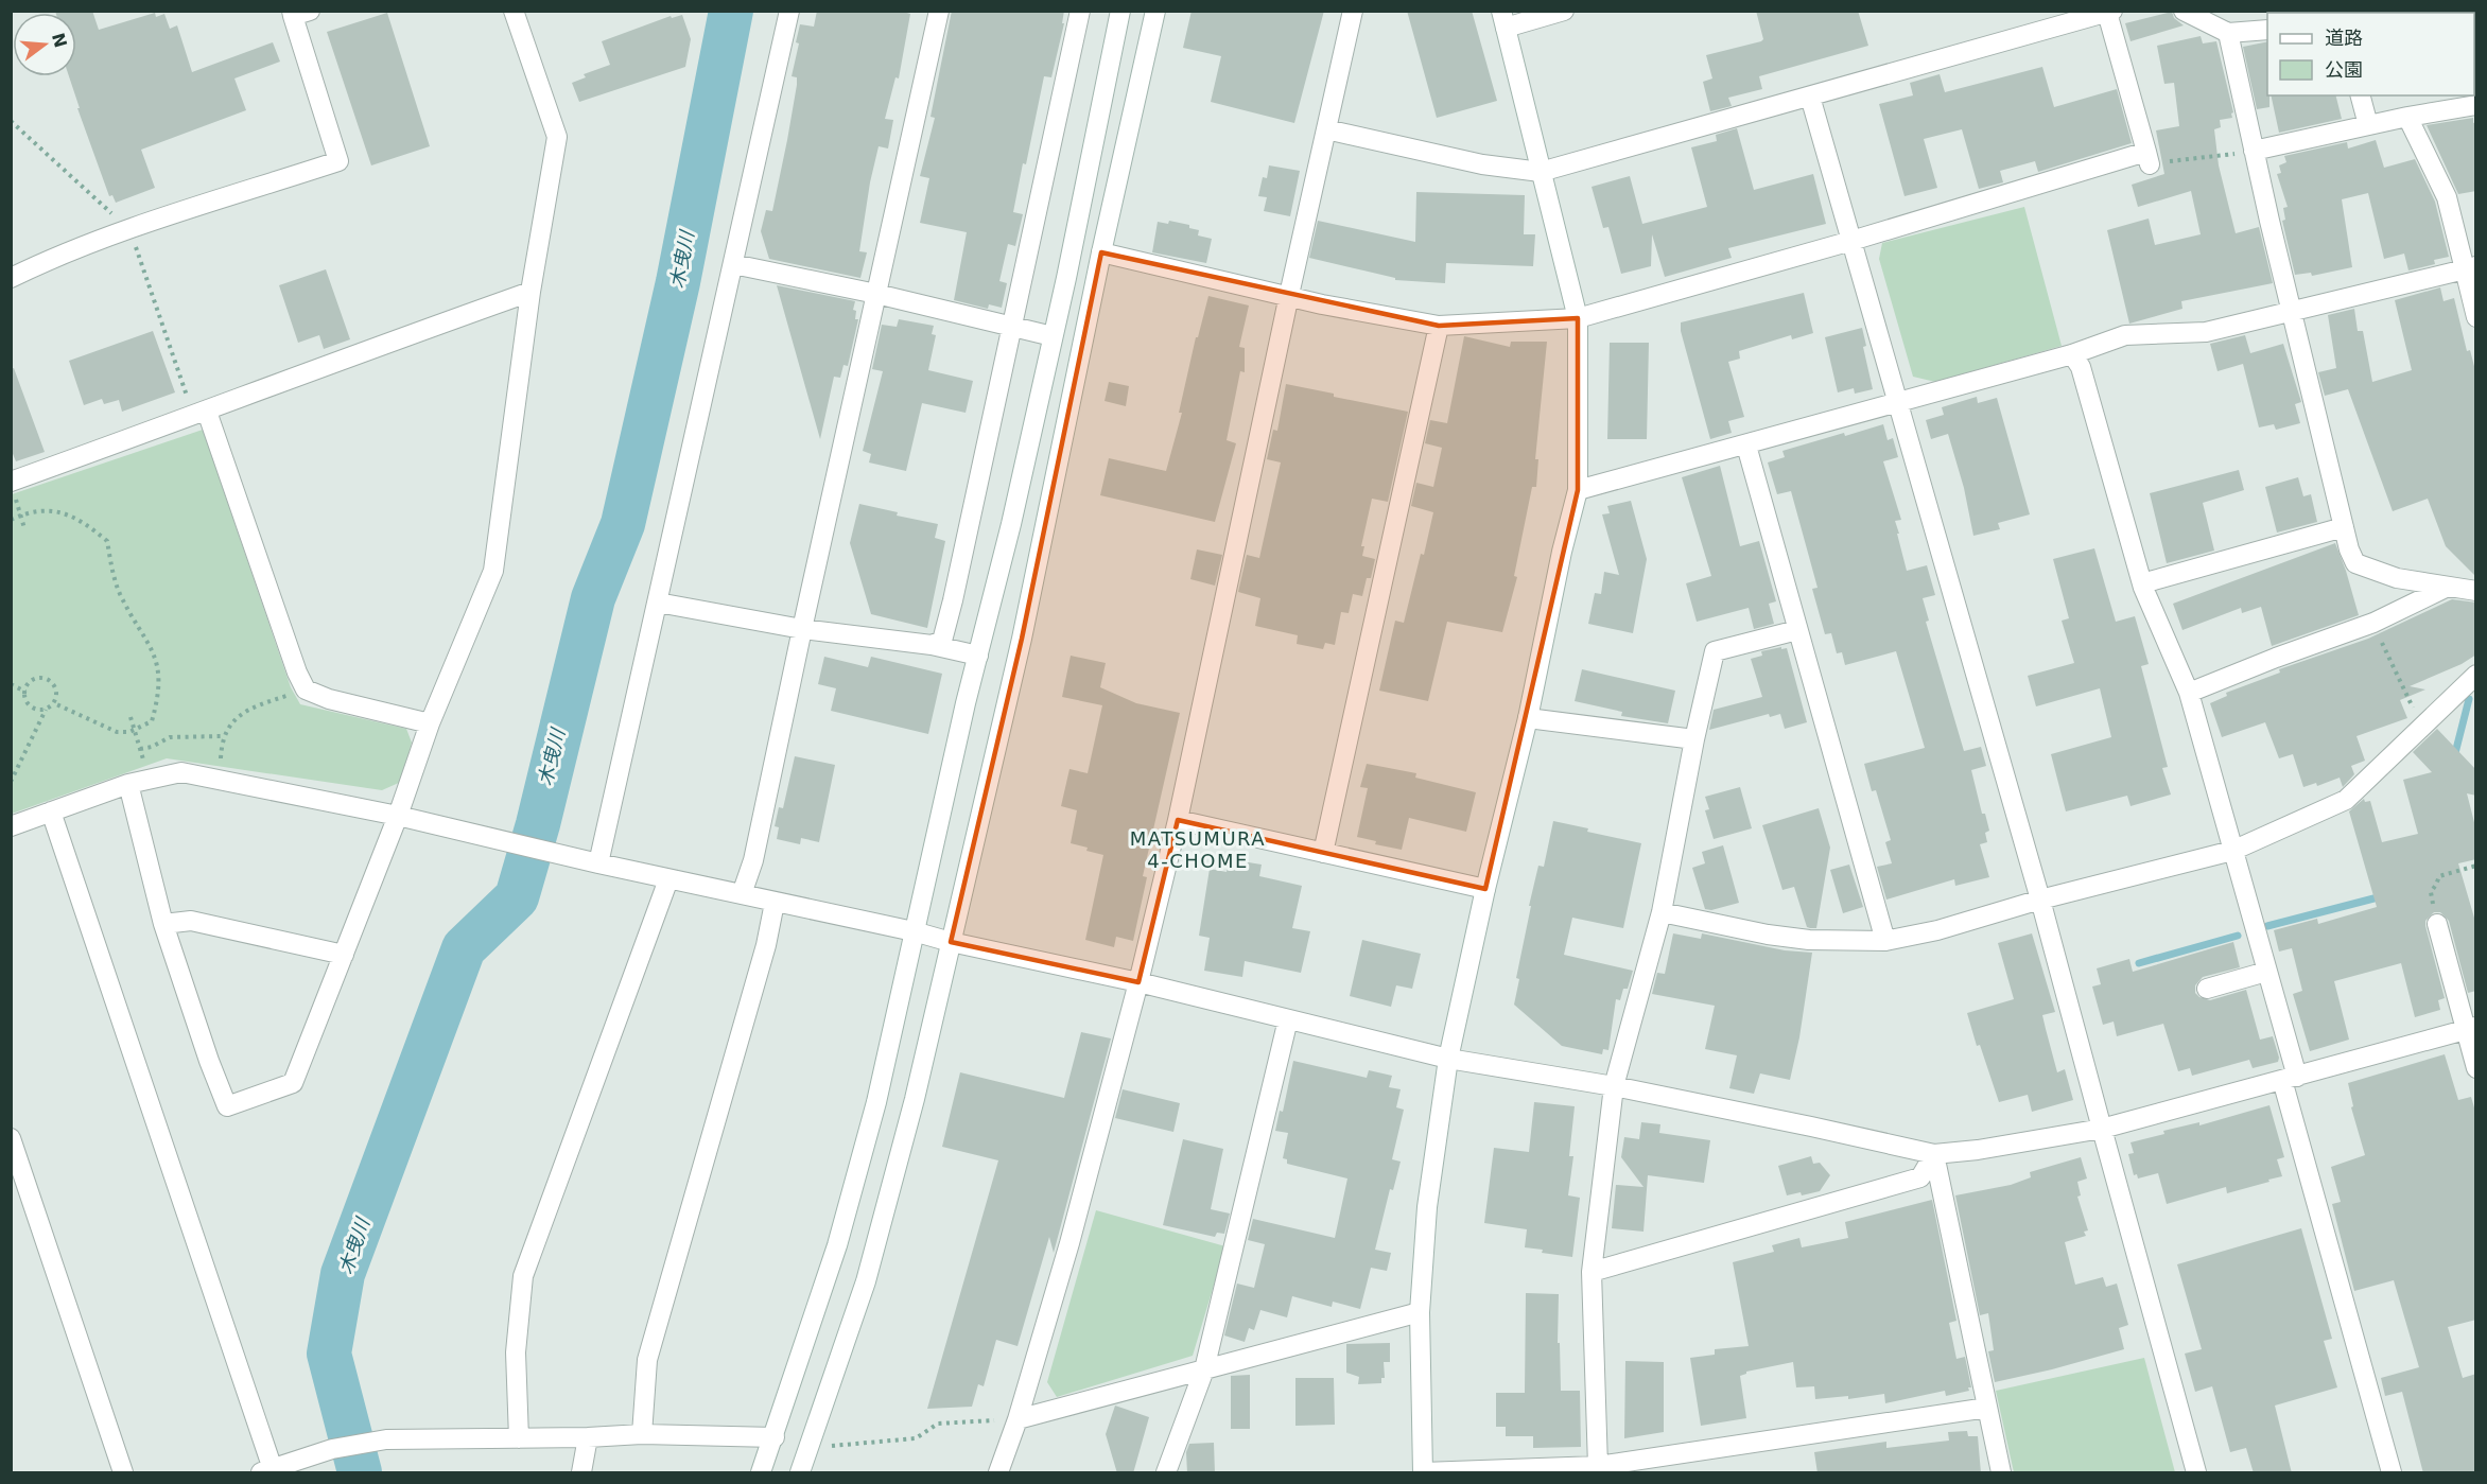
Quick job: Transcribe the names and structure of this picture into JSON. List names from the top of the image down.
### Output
{
  "districts": ["MATSUMURA 4-CHOME"],
  "water": ["木曳川"],
  "legend": ["道路", "公園"],
  "north": "right"
}
